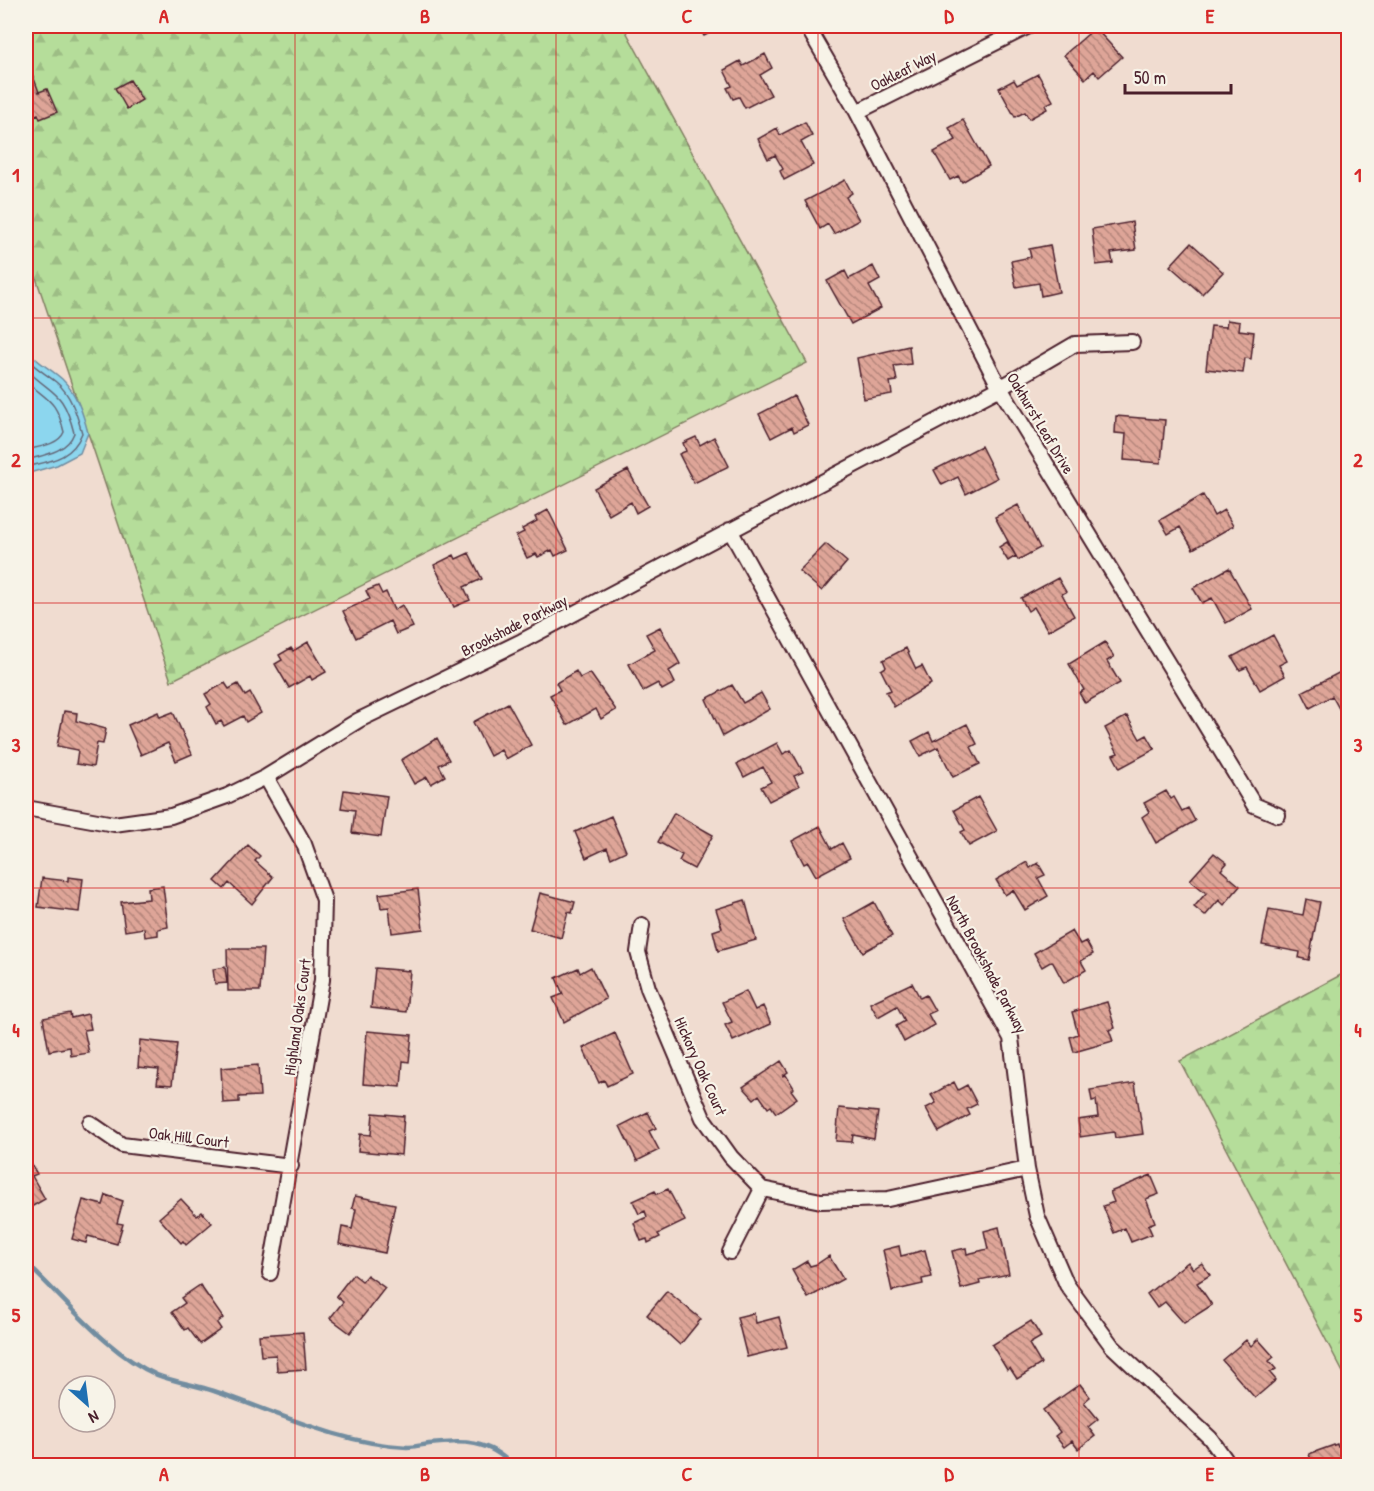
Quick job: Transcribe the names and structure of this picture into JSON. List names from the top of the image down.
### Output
{
  "streets": {
    "street": [
      "Oakleaf Way",
      "Oakhurst Leaf Drive",
      "Brookshade Parkway",
      "North Brookshade Parkway",
      "Highland Oaks Court",
      "Hickory Oak Court",
      "Oak Hill Court"
    ]
  },
  "crossings": [
    ["Oakleaf Way", "Oakhurst Leaf Drive"],
    ["Oakhurst Leaf Drive", "Brookshade Parkway"],
    ["Brookshade Parkway", "North Brookshade Parkway"],
    ["Brookshade Parkway", "Highland Oaks Court"],
    ["Highland Oaks Court", "Oak Hill Court"]
  ],
  "scale_bar": "50 m",
  "north": "bottom right",
  "grid": {
    "columns": [
      "A",
      "B",
      "C",
      "D",
      "E"
    ],
    "rows": [
      "1",
      "2",
      "3",
      "4",
      "5"
    ]
  }
}
